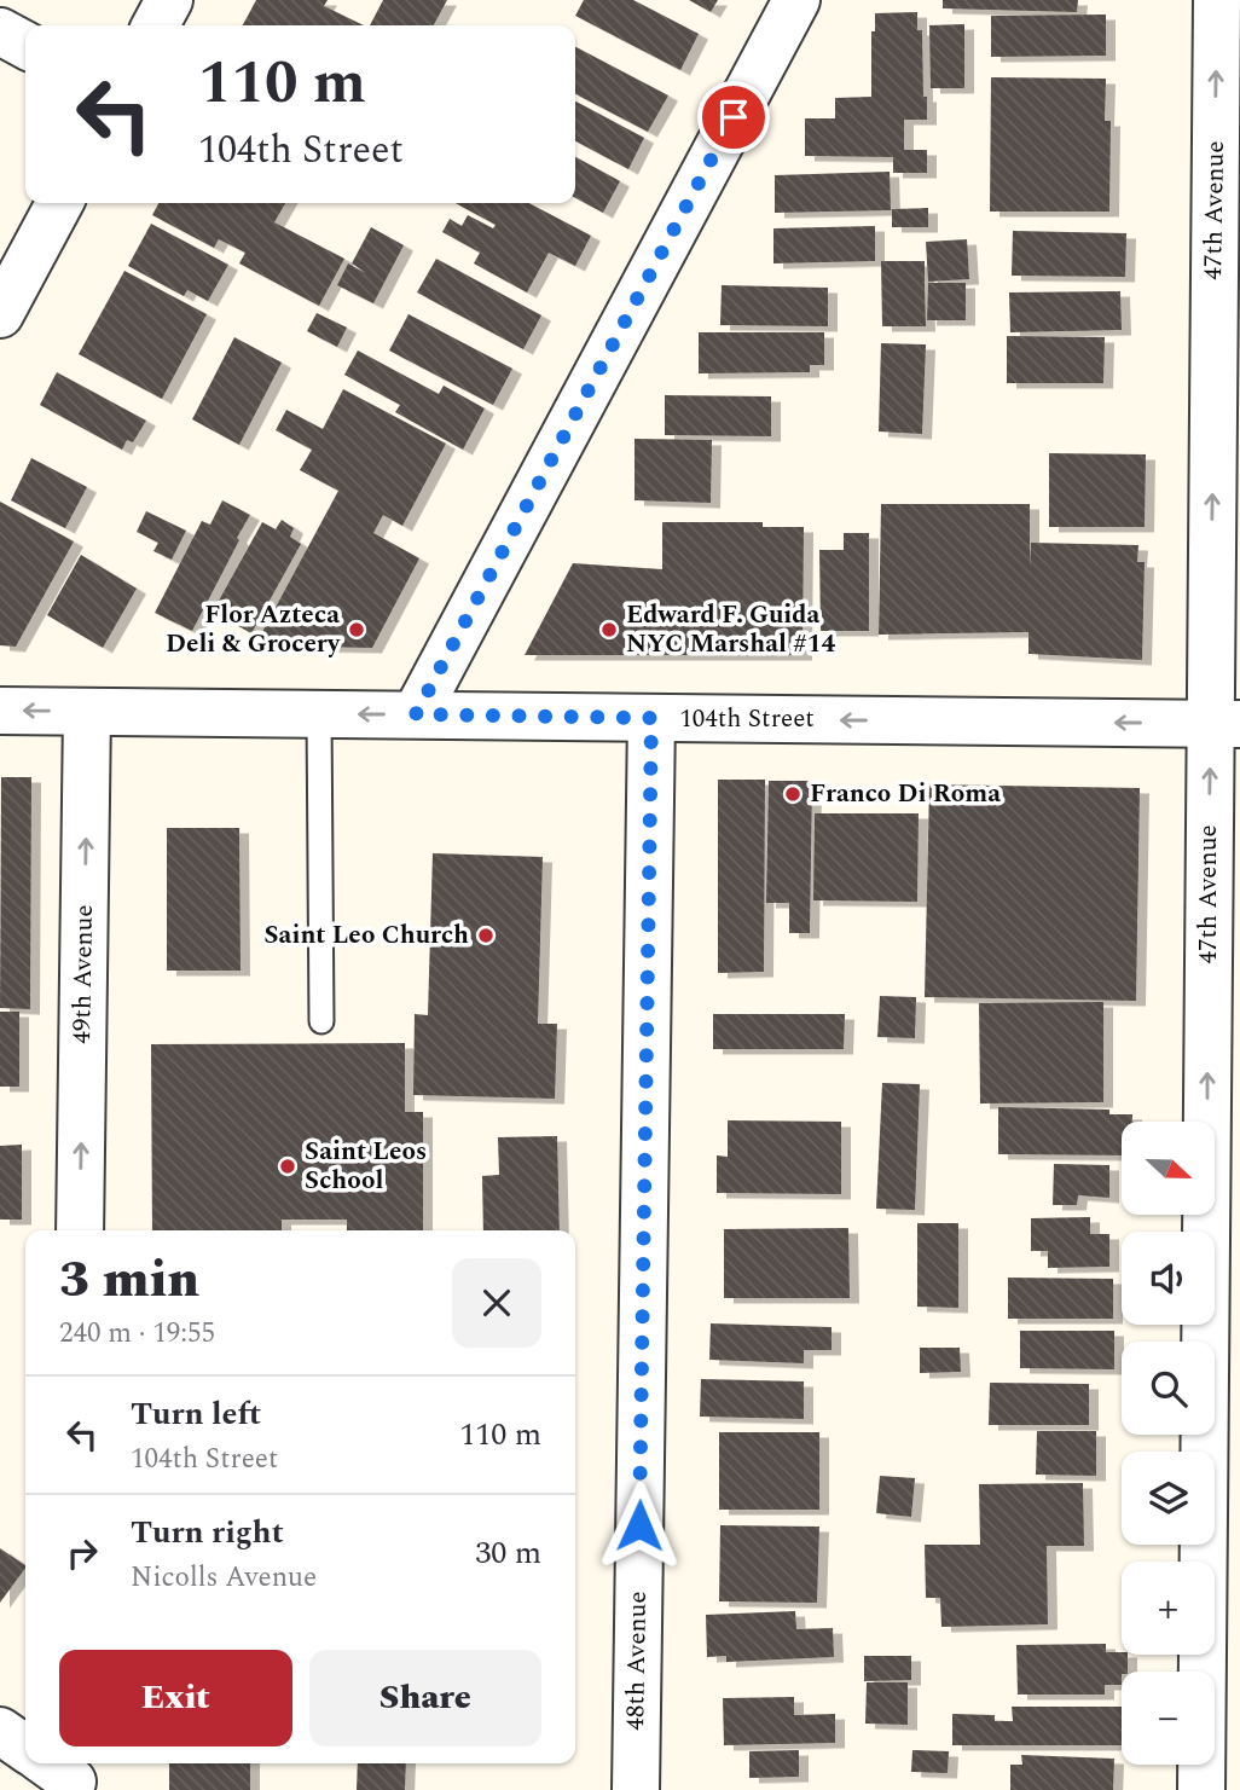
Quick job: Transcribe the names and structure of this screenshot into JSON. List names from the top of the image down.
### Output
{
  "streets": {
    "street": [
      "47th Avenue",
      "104th Street",
      "49th Avenue",
      "48th Avenue"
    ]
  },
  "crossings": [
    ["47th Avenue", "104th Street"],
    ["104th Street", "49th Avenue"],
    ["104th Street", "48th Avenue"]
  ],
  "one_way": ["47th Avenue", "104th Street", "49th Avenue"],
  "places": [
    "Flor Azteca Deli & Grocery",
    "Edward F. Guida NYC Marshal #14",
    "Franco Di Roma",
    "Saint Leo Church",
    "Saint Leos School"
  ],
  "north": "right",
  "page": {
    "turn": ["110 m", "104th Street"],
    "map_buttons": ["+", "−"],
    "heading": ["3 min", "240 m · 19:55"],
    "list": [
      {
        "name": "Turn left",
        "note": "104th Street",
        "value": "110 m"
      },
      {
        "name": "Turn right",
        "note": "Nicolls Avenue",
        "value": "30 m"
      }
    ],
    "buttons": ["Exit", "Share"]
  }
}
